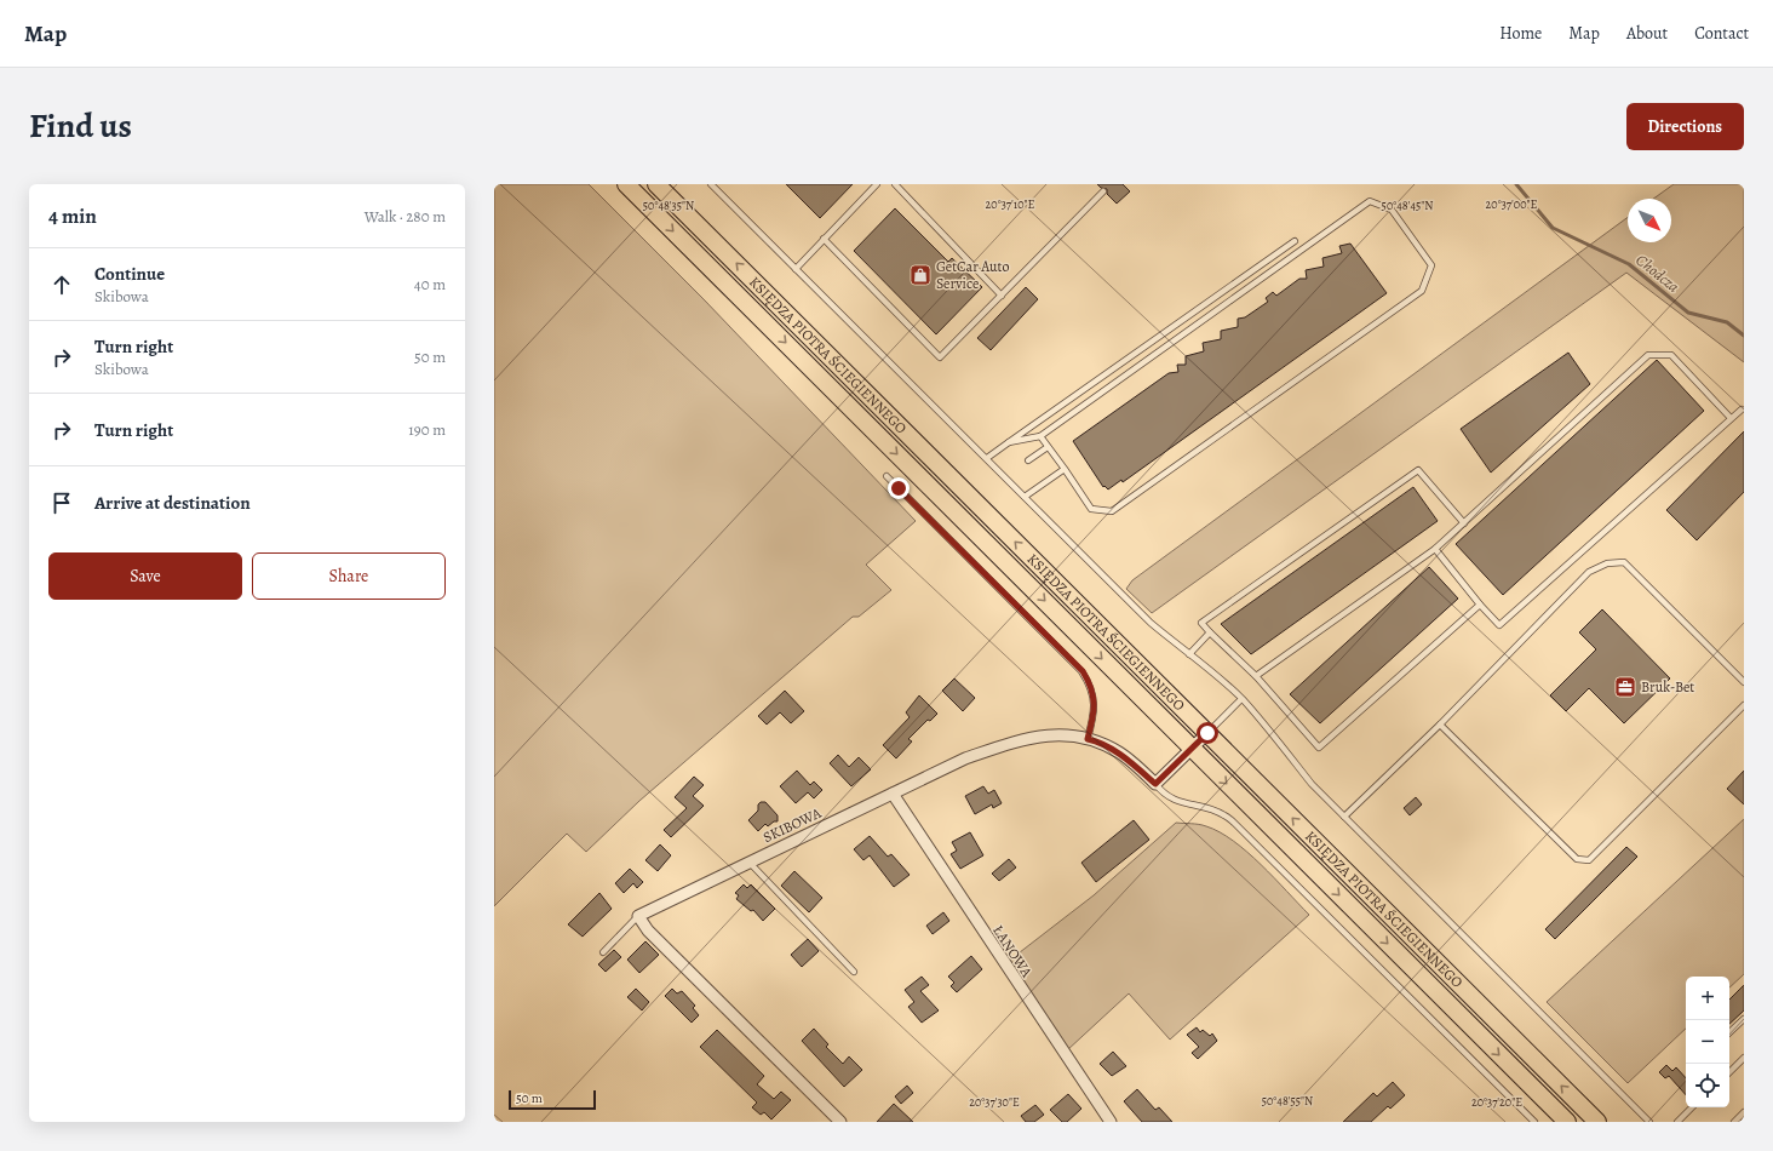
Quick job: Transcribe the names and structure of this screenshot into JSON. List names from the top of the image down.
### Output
{
  "streets": {
    "main road": ["KSIĘDZA PIOTRA ŚCIEGIENNEGO"],
    "street": ["SKIBOWA", "ŁANOWA"]
  },
  "crossings": [
    ["SKIBOWA", "ŁANOWA"]
  ],
  "water": ["Chodcza"],
  "places": {
    "shop": ["GetCar Auto Service"],
    "office": ["Bruk-Bet"]
  },
  "scale_bar": "50 m",
  "north": "bottom right",
  "page": {
    "header": "Map",
    "nav": [
      "Home",
      "Map",
      "About",
      "Contact"
    ],
    "title": "Find us",
    "buttons": [
      "Directions",
      ["Save", "Share"]
    ],
    "heading": ["4 min", "Walk · 280 m"],
    "list": [
      ["Continue", "Skibowa", "40 m"],
      ["Turn right", "Skibowa", "50 m"],
      ["Turn right", "190 m"],
      "Arrive at destination"
    ],
    "map_buttons": ["+", "−"],
    "scale": "50 m"
  },
  "coordinates": [
    "20°37'10\"E",
    "20°37'00\"E",
    "50°48'35\"N",
    "50°48'45\"N",
    "50°48'55\"N",
    "20°37'30\"E",
    "20°37'20\"E"
  ]
}
